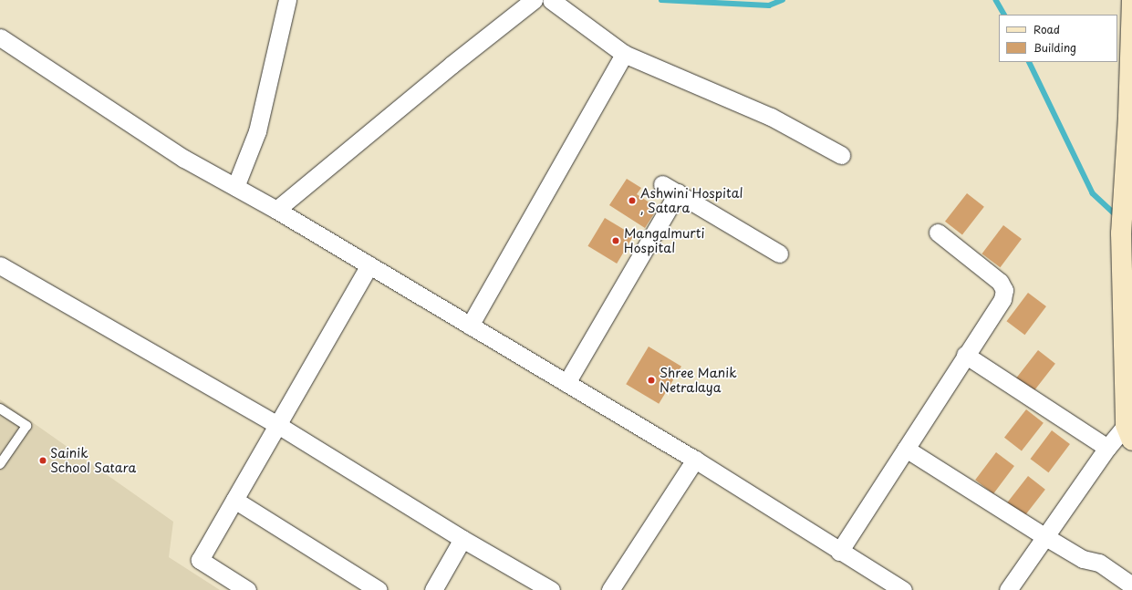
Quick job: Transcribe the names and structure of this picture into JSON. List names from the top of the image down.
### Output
{
  "places": [
    "Ashwini Hospital , Satara",
    "Mangalmurti Hospital",
    "Shree Manik Netralaya",
    "Sainik School Satara"
  ],
  "legend": ["Road", "Building"]
}
